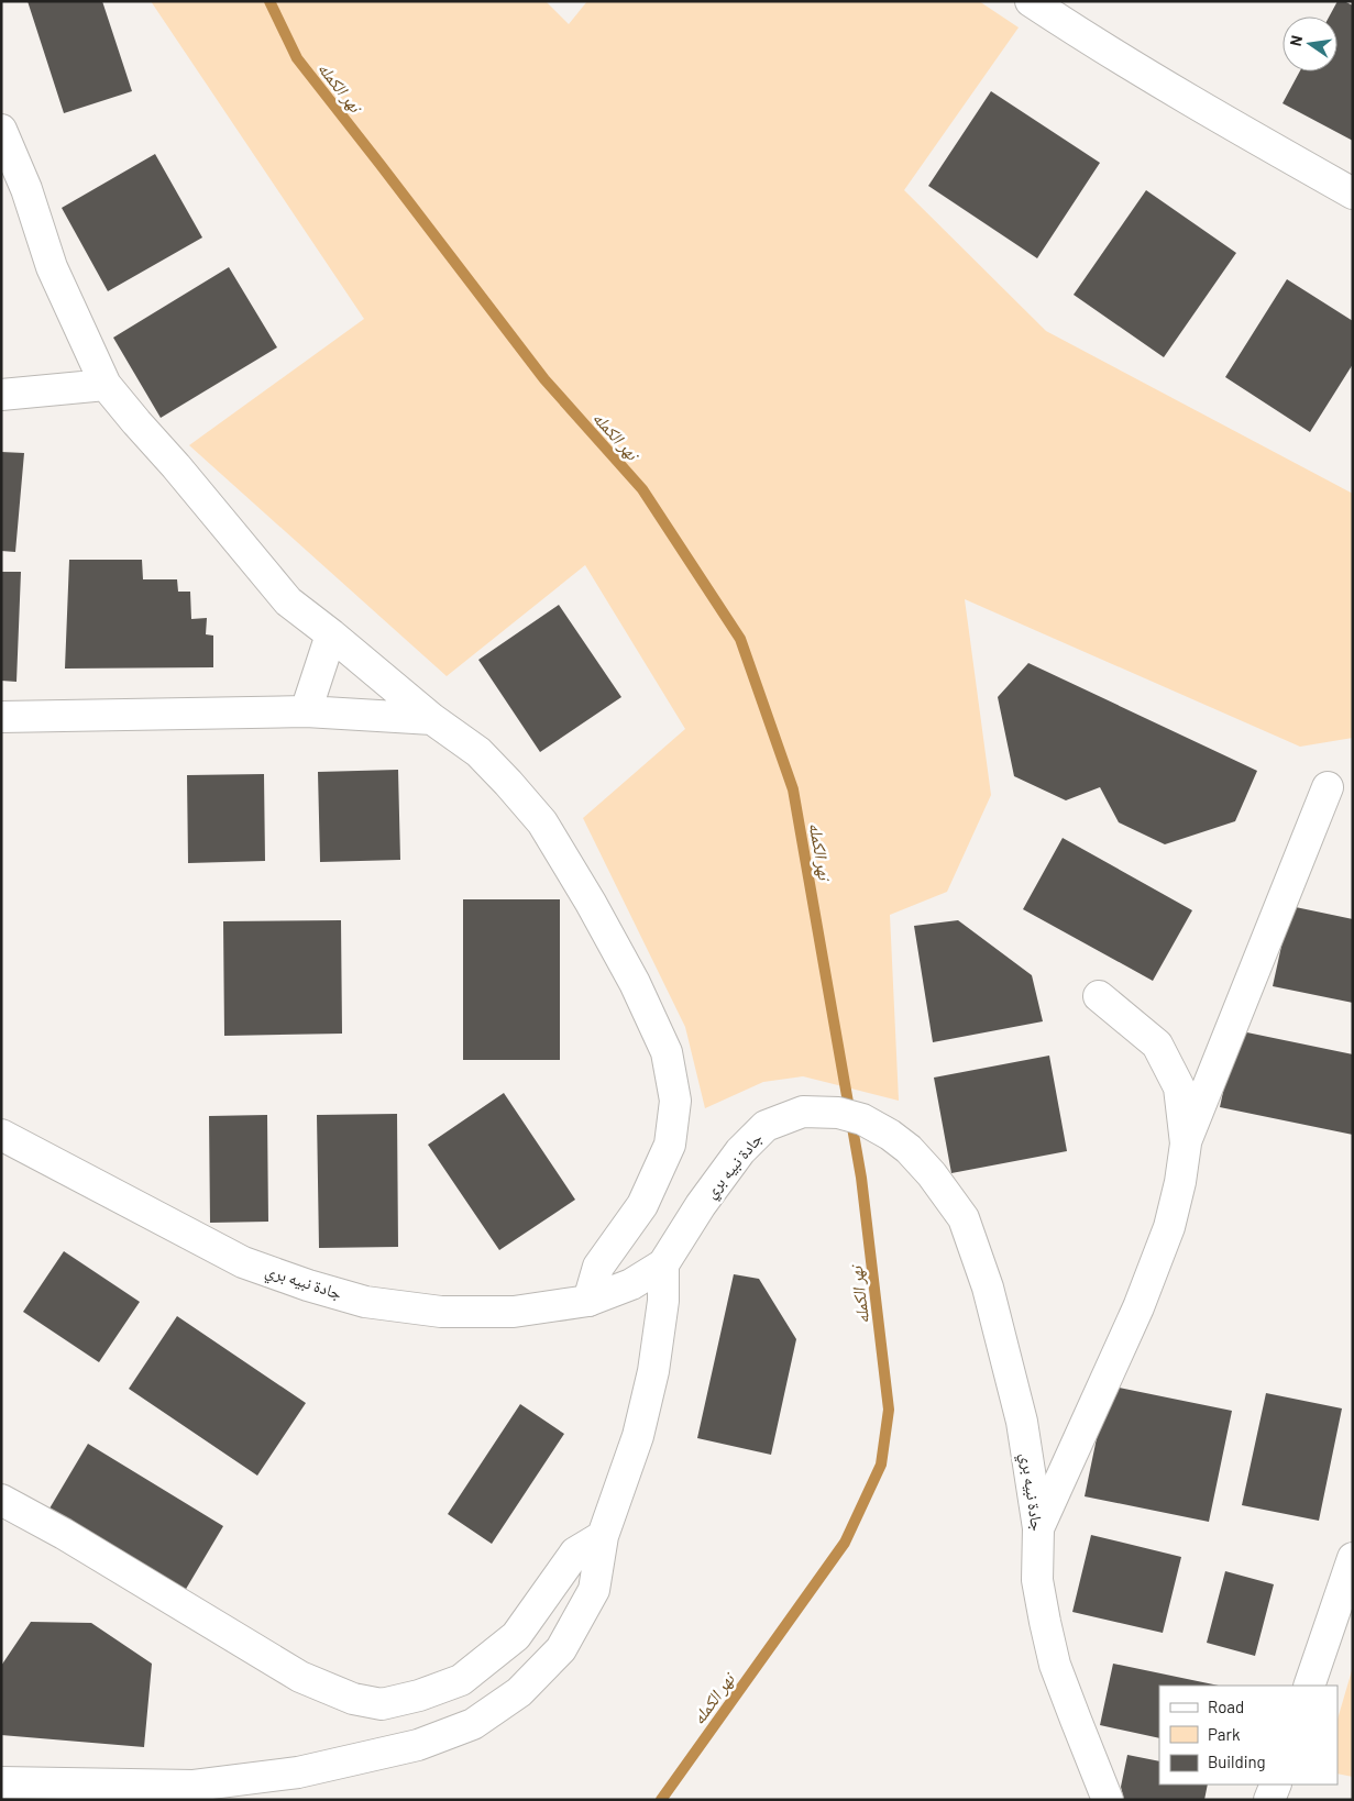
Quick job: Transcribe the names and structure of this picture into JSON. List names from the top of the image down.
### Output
{
  "streets": {
    "street": ["جادة نبيه بري"]
  },
  "water": ["نهر الكمله"],
  "legend": ["Road", "Park", "Building"],
  "north": "left"
}
